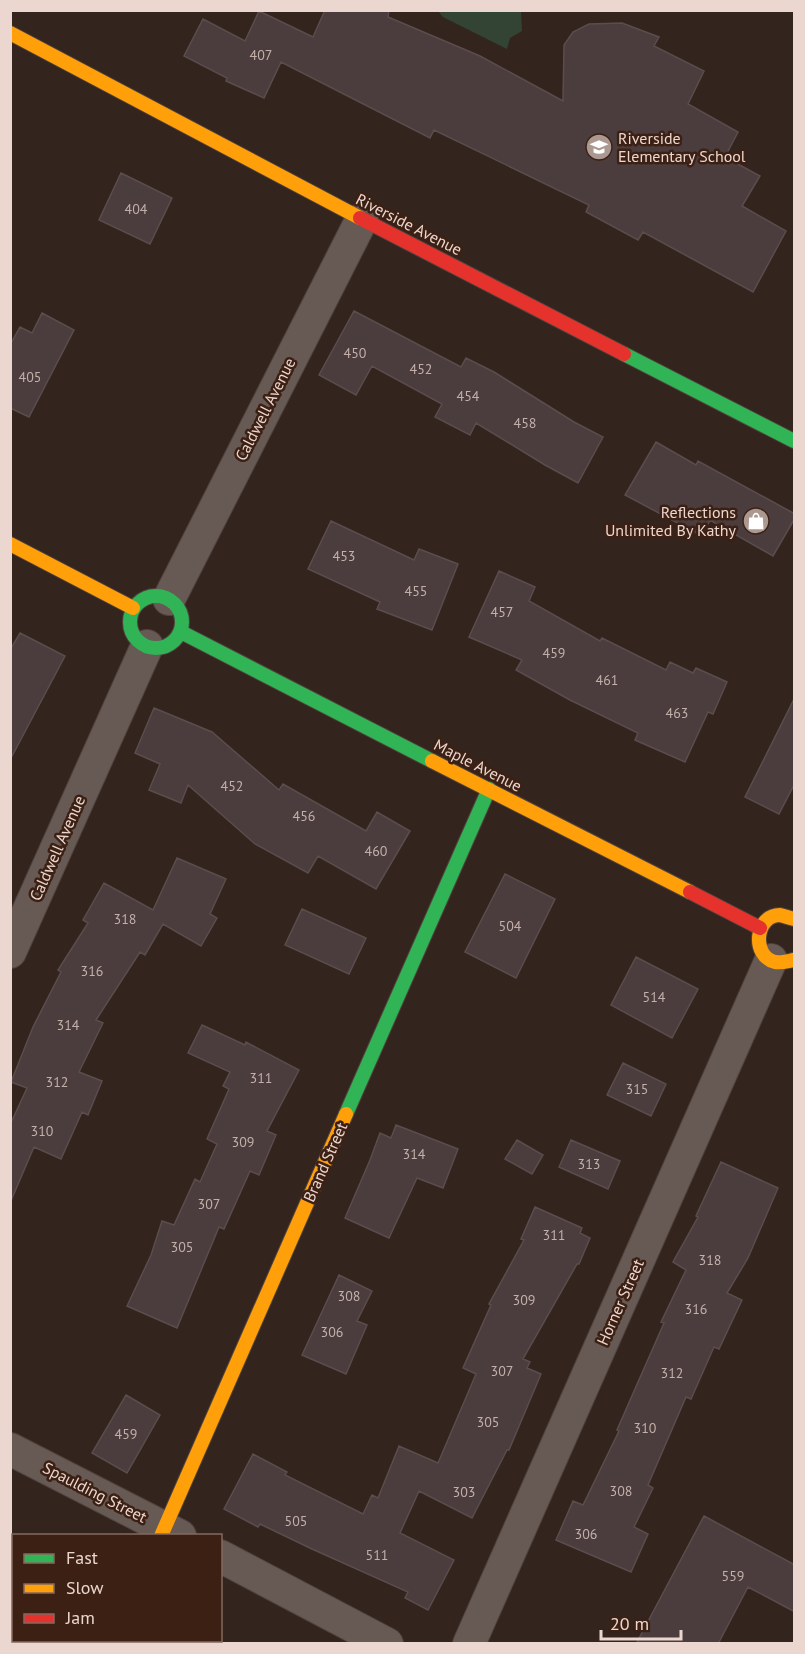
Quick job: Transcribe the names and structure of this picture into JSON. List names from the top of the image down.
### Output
{
  "streets": {
    "street": [
      "Riverside Avenue",
      "Caldwell Avenue",
      "Maple Avenue",
      "Brand Street",
      "Horner Street",
      "Spaulding Street"
    ]
  },
  "crossings": [
    ["Riverside Avenue", "Caldwell Avenue"],
    ["Caldwell Avenue", "Maple Avenue"],
    ["Maple Avenue", "Brand Street"],
    ["Brand Street", "Spaulding Street"]
  ],
  "places": {
    "school or university": ["Riverside Elementary School"],
    "shop": ["Reflections Unlimited By Kathy"]
  },
  "house_numbers": [
    "407",
    "404",
    "450",
    "452",
    "405",
    "454",
    "458",
    "453",
    "455",
    "457",
    "459",
    "461",
    "463",
    "452",
    "456",
    "460",
    "318",
    "504",
    "316",
    "514",
    "314",
    "311",
    "312",
    "315",
    "310",
    "309",
    "314",
    "313",
    "307",
    "311",
    "305",
    "318",
    "308",
    "309",
    "316",
    "306",
    "307",
    "312",
    "305",
    "310",
    "459",
    "308",
    "303",
    "505",
    "306",
    "511",
    "559"
  ],
  "legend": ["Fast", "Slow", "Jam"],
  "scale_bar": "20 m"
}
